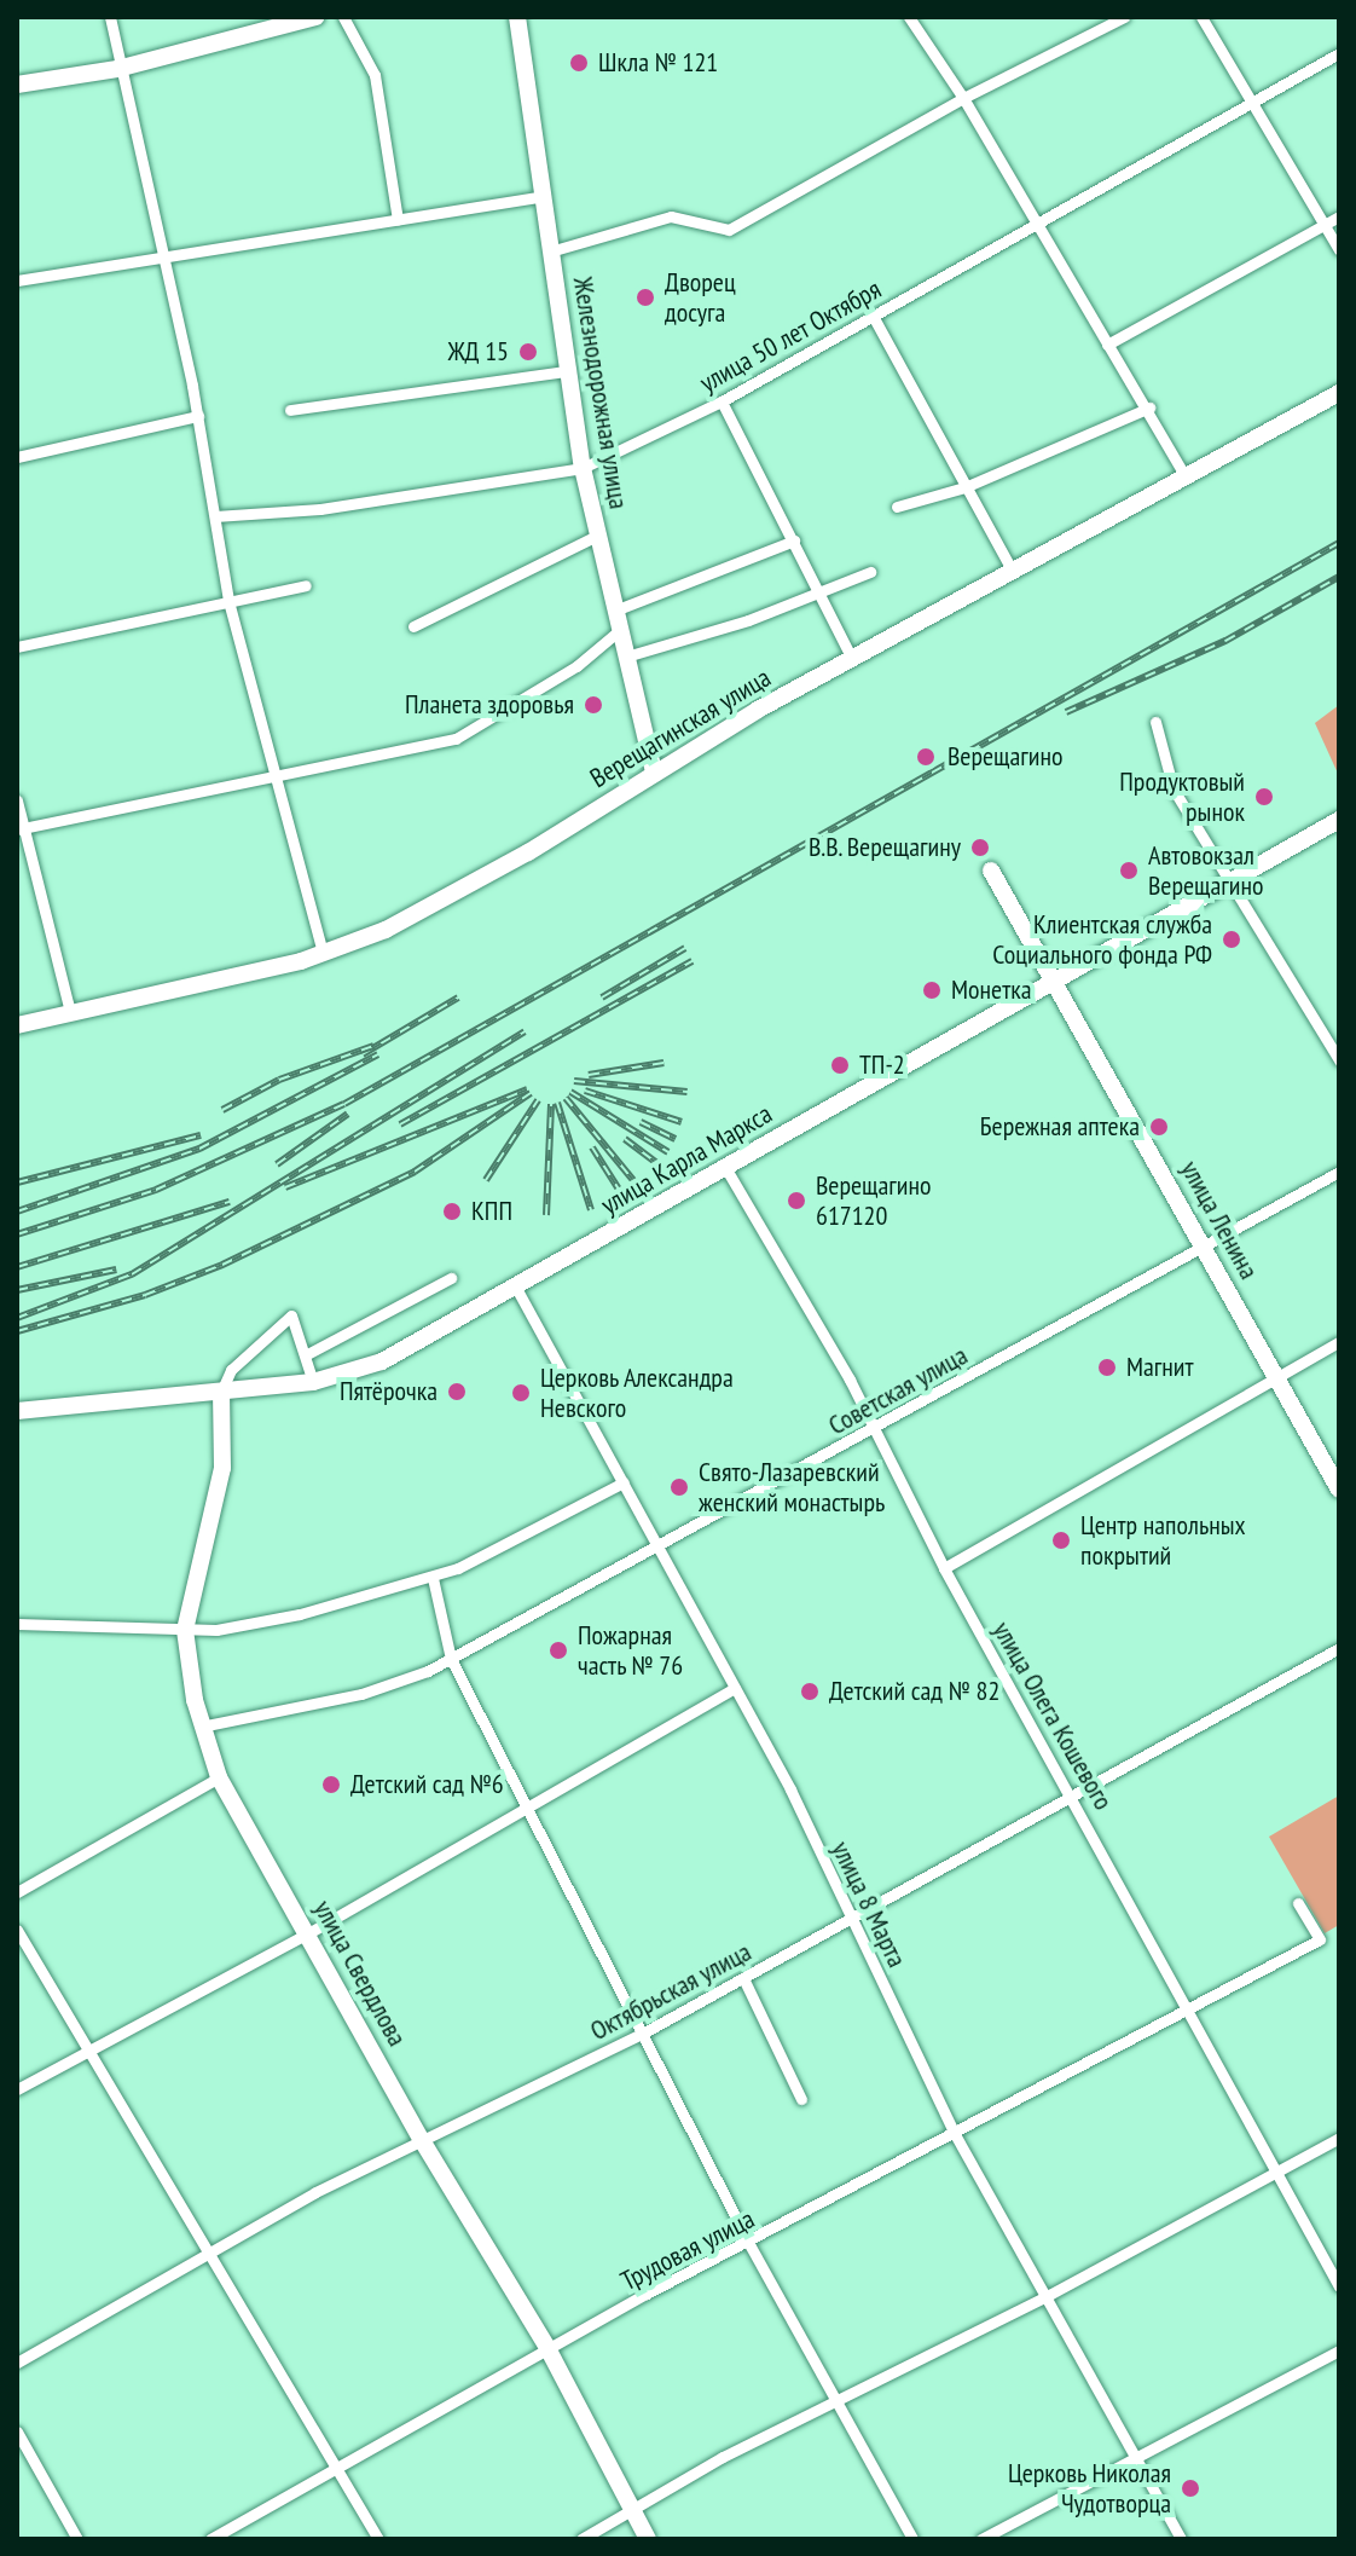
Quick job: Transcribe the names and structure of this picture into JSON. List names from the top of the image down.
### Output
{
  "streets": {
    "street": [
      "улица 50 лет Октября",
      "Железнодорожная улица",
      "Верещагинская улица",
      "улица Карла Маркса",
      "улица Ленина",
      "Советская улица",
      "улица Олега Кошевого",
      "улица 8 Марта",
      "улица Свердлова",
      "Октябрьская улица",
      "Трудовая улица"
    ]
  },
  "crossings": [
    ["улица 50 лет Октября", "Железнодорожная улица"],
    ["Железнодорожная улица", "Верещагинская улица"],
    ["улица Карла Маркса", "улица Ленина"],
    ["улица Карла Маркса", "улица Олега Кошевого"],
    ["улица Карла Маркса", "улица 8 Марта"],
    ["улица Карла Маркса", "улица Свердлова"],
    ["улица Ленина", "Советская улица"],
    ["Советская улица", "улица Олега Кошевого"],
    ["Советская улица", "улица 8 Марта"],
    ["Советская улица", "улица Свердлова"],
    ["улица Олега Кошевого", "Октябрьская улица"],
    ["улица Олега Кошевого", "Трудовая улица"],
    ["улица 8 Марта", "Октябрьская улица"],
    ["улица 8 Марта", "Трудовая улица"],
    ["улица Свердлова", "Октябрьская улица"],
    ["улица Свердлова", "Трудовая улица"]
  ],
  "places": [
    "Шкла № 121",
    "Дворец досуга",
    "ЖД 15",
    "Планета здоровья",
    "Верещагино",
    "Продуктовый рынок",
    "В.В. Верещагину",
    "Автовокзал Верещагино",
    "Клиентская служба Социального фонда РФ",
    "Монетка",
    "ТП-2",
    "Бережная аптека",
    "Верещагино 617120",
    "КПП",
    "Магнит",
    "Пятёрочка",
    "Церковь Александра Невского",
    "Свято-Лазаревский женский монастырь",
    "Центр напольных покрытий",
    "Пожарная часть № 76",
    "Детский сад № 82",
    "Детский сад №6",
    "Церковь Николая Чудотворца"
  ]
}
